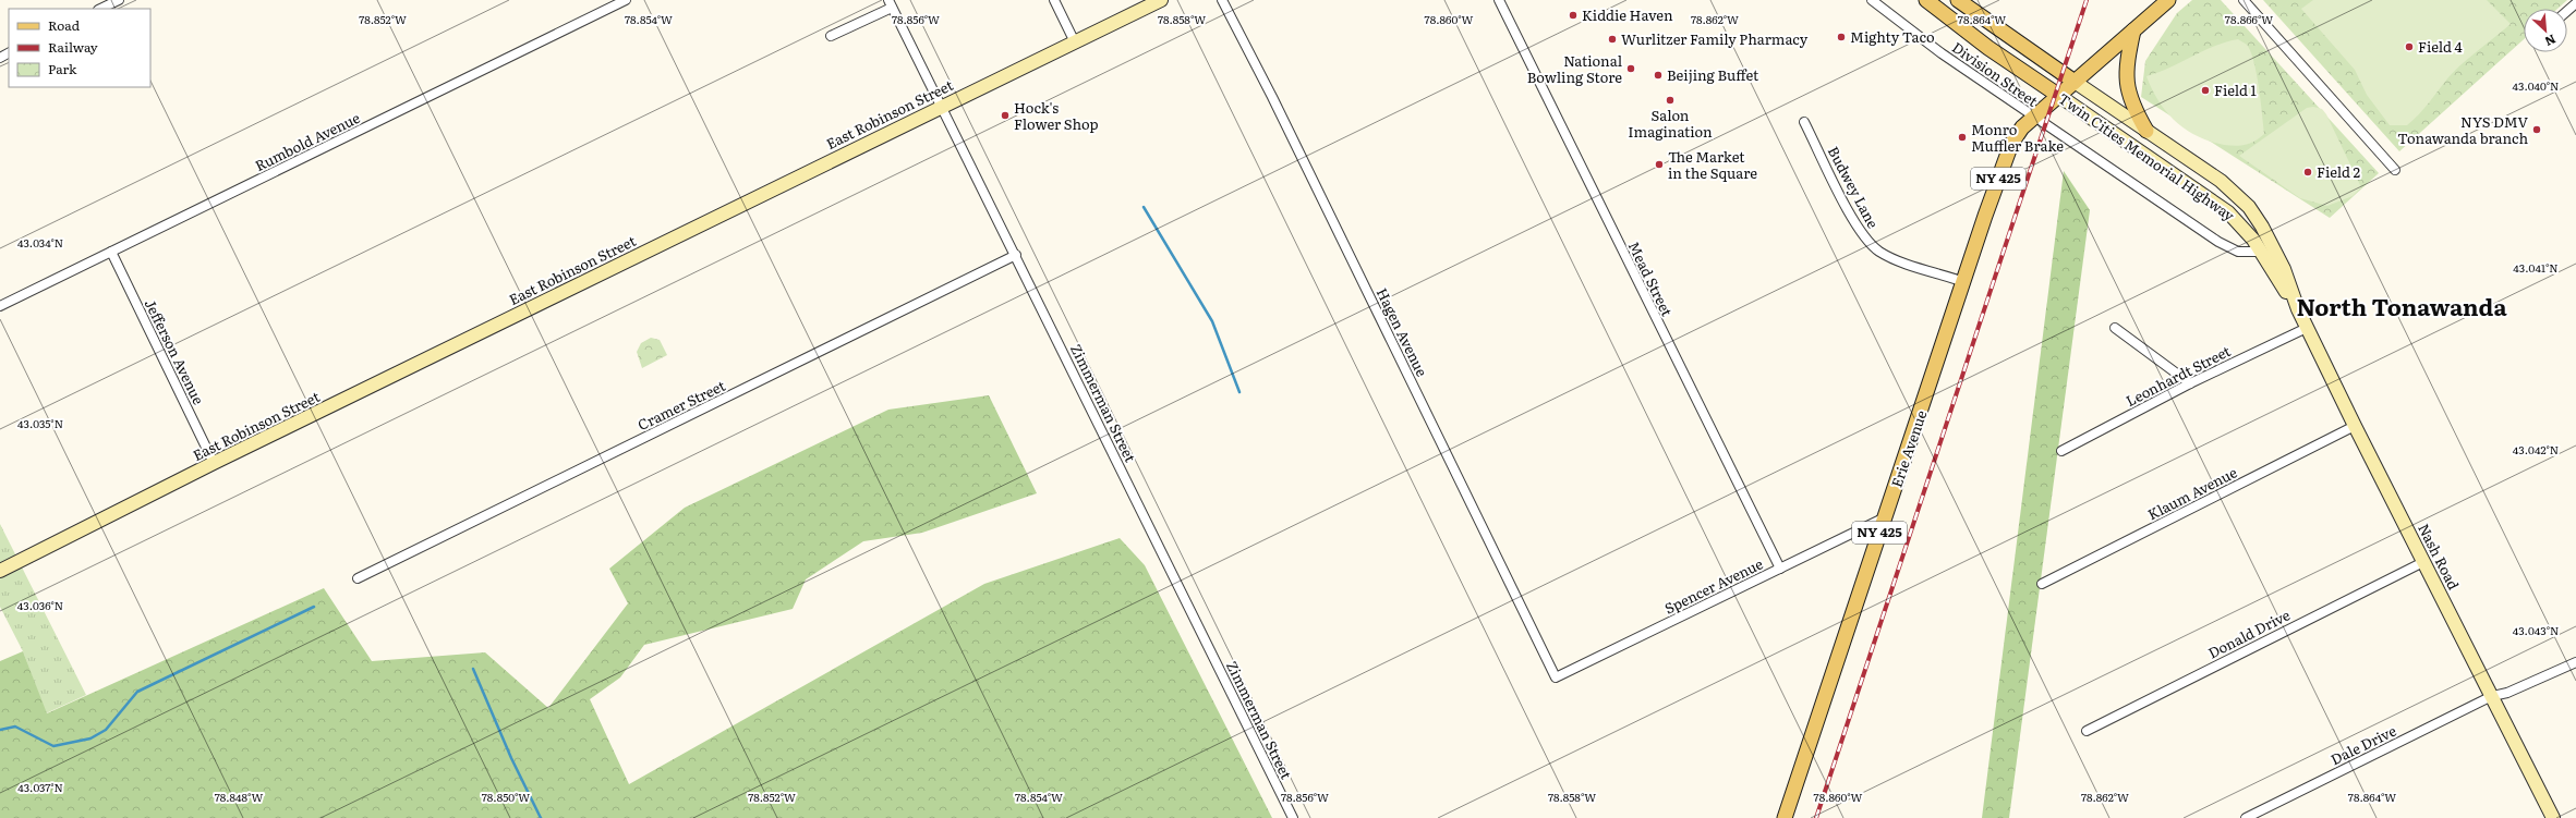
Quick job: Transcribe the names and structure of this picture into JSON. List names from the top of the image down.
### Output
{
  "streets": {
    "main road": ["Twin Cities Memorial Highway", "NY 425", "Erie Avenue"],
    "street": [
      "Division Street",
      "East Robinson Street",
      "Rumbold Avenue",
      "Budwey Lane",
      "Mead Street",
      "Hagen Avenue",
      "Jefferson Avenue",
      "Leonhardt Street",
      "Zimmerman Street",
      "Cramer Street",
      "Klaum Avenue",
      "Nash Road",
      "Spencer Avenue",
      "Donald Drive",
      "Dale Drive"
    ]
  },
  "crossings": [
    ["Division Street", "Twin Cities Memorial Highway"],
    ["Division Street", "Erie Avenue"],
    ["East Robinson Street", "Jefferson Avenue"],
    ["East Robinson Street", "Zimmerman Street"],
    ["Rumbold Avenue", "Jefferson Avenue"],
    ["Twin Cities Memorial Highway", "NY 425"],
    ["Twin Cities Memorial Highway", "Erie Avenue"],
    ["Twin Cities Memorial Highway", "Nash Road"],
    ["NY 425", "Erie Avenue"],
    ["Budwey Lane", "Erie Avenue"],
    ["Mead Street", "Spencer Avenue"],
    ["Hagen Avenue", "Spencer Avenue"],
    ["Leonhardt Street", "Nash Road"],
    ["Zimmerman Street", "Cramer Street"],
    ["Erie Avenue", "Spencer Avenue"],
    ["Klaum Avenue", "Nash Road"],
    ["Nash Road", "Donald Drive"],
    ["Nash Road", "Dale Drive"]
  ],
  "districts": ["North Tonawanda"],
  "places": [
    "Kiddie Haven",
    "Mighty Taco",
    "Wurlitzer Family Pharmacy",
    "Field 4",
    "National Bowling Store",
    "Beijing Buffet",
    "Field 1",
    "Salon Imagination",
    "Hock's Flower Shop",
    "NYS DMV Tonawanda branch",
    "Monro Muffler Brake",
    "The Market in the Square",
    "Field 2"
  ],
  "legend": ["Road", "Railway", "Park"],
  "north": "bottom right",
  "coordinates": [
    "78.852°W",
    "78.854°W",
    "78.856°W",
    "78.858°W",
    "78.860°W",
    "78.862°W",
    "78.864°W",
    "78.866°W",
    "43.040°N",
    "43.034°N",
    "43.041°N",
    "43.035°N",
    "43.042°N",
    "43.036°N",
    "43.043°N",
    "43.037°N",
    "78.848°W",
    "78.850°W"
  ]
}
